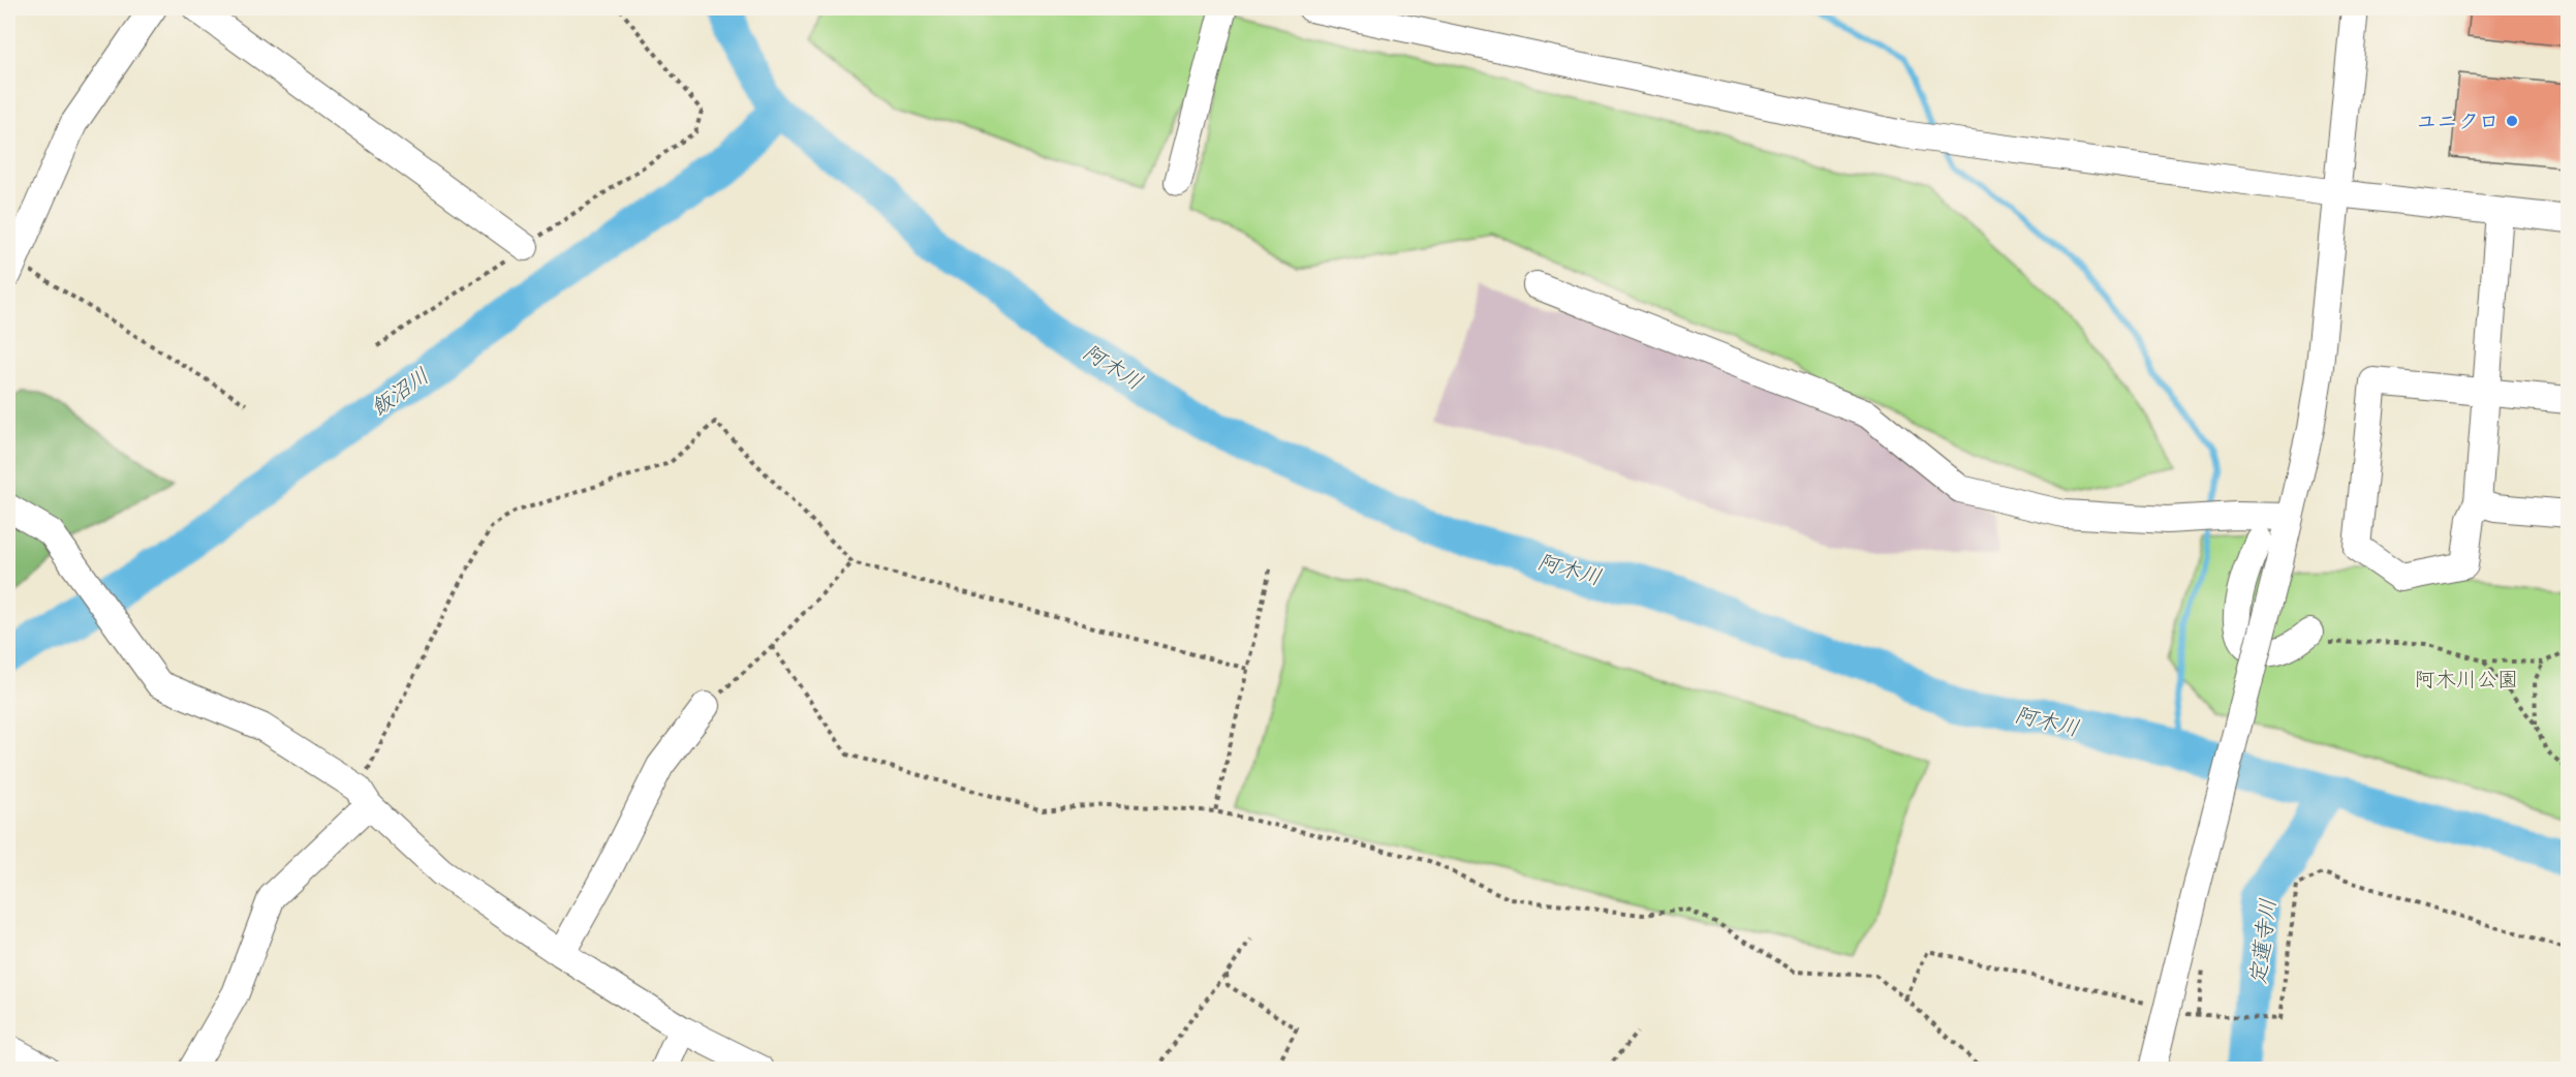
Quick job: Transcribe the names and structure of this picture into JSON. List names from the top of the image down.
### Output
{
  "water": ["阿木川", "飯沼川", "定蓮寺川"],
  "parks": ["阿木川公園"],
  "places": ["ユニクロ"]
}
